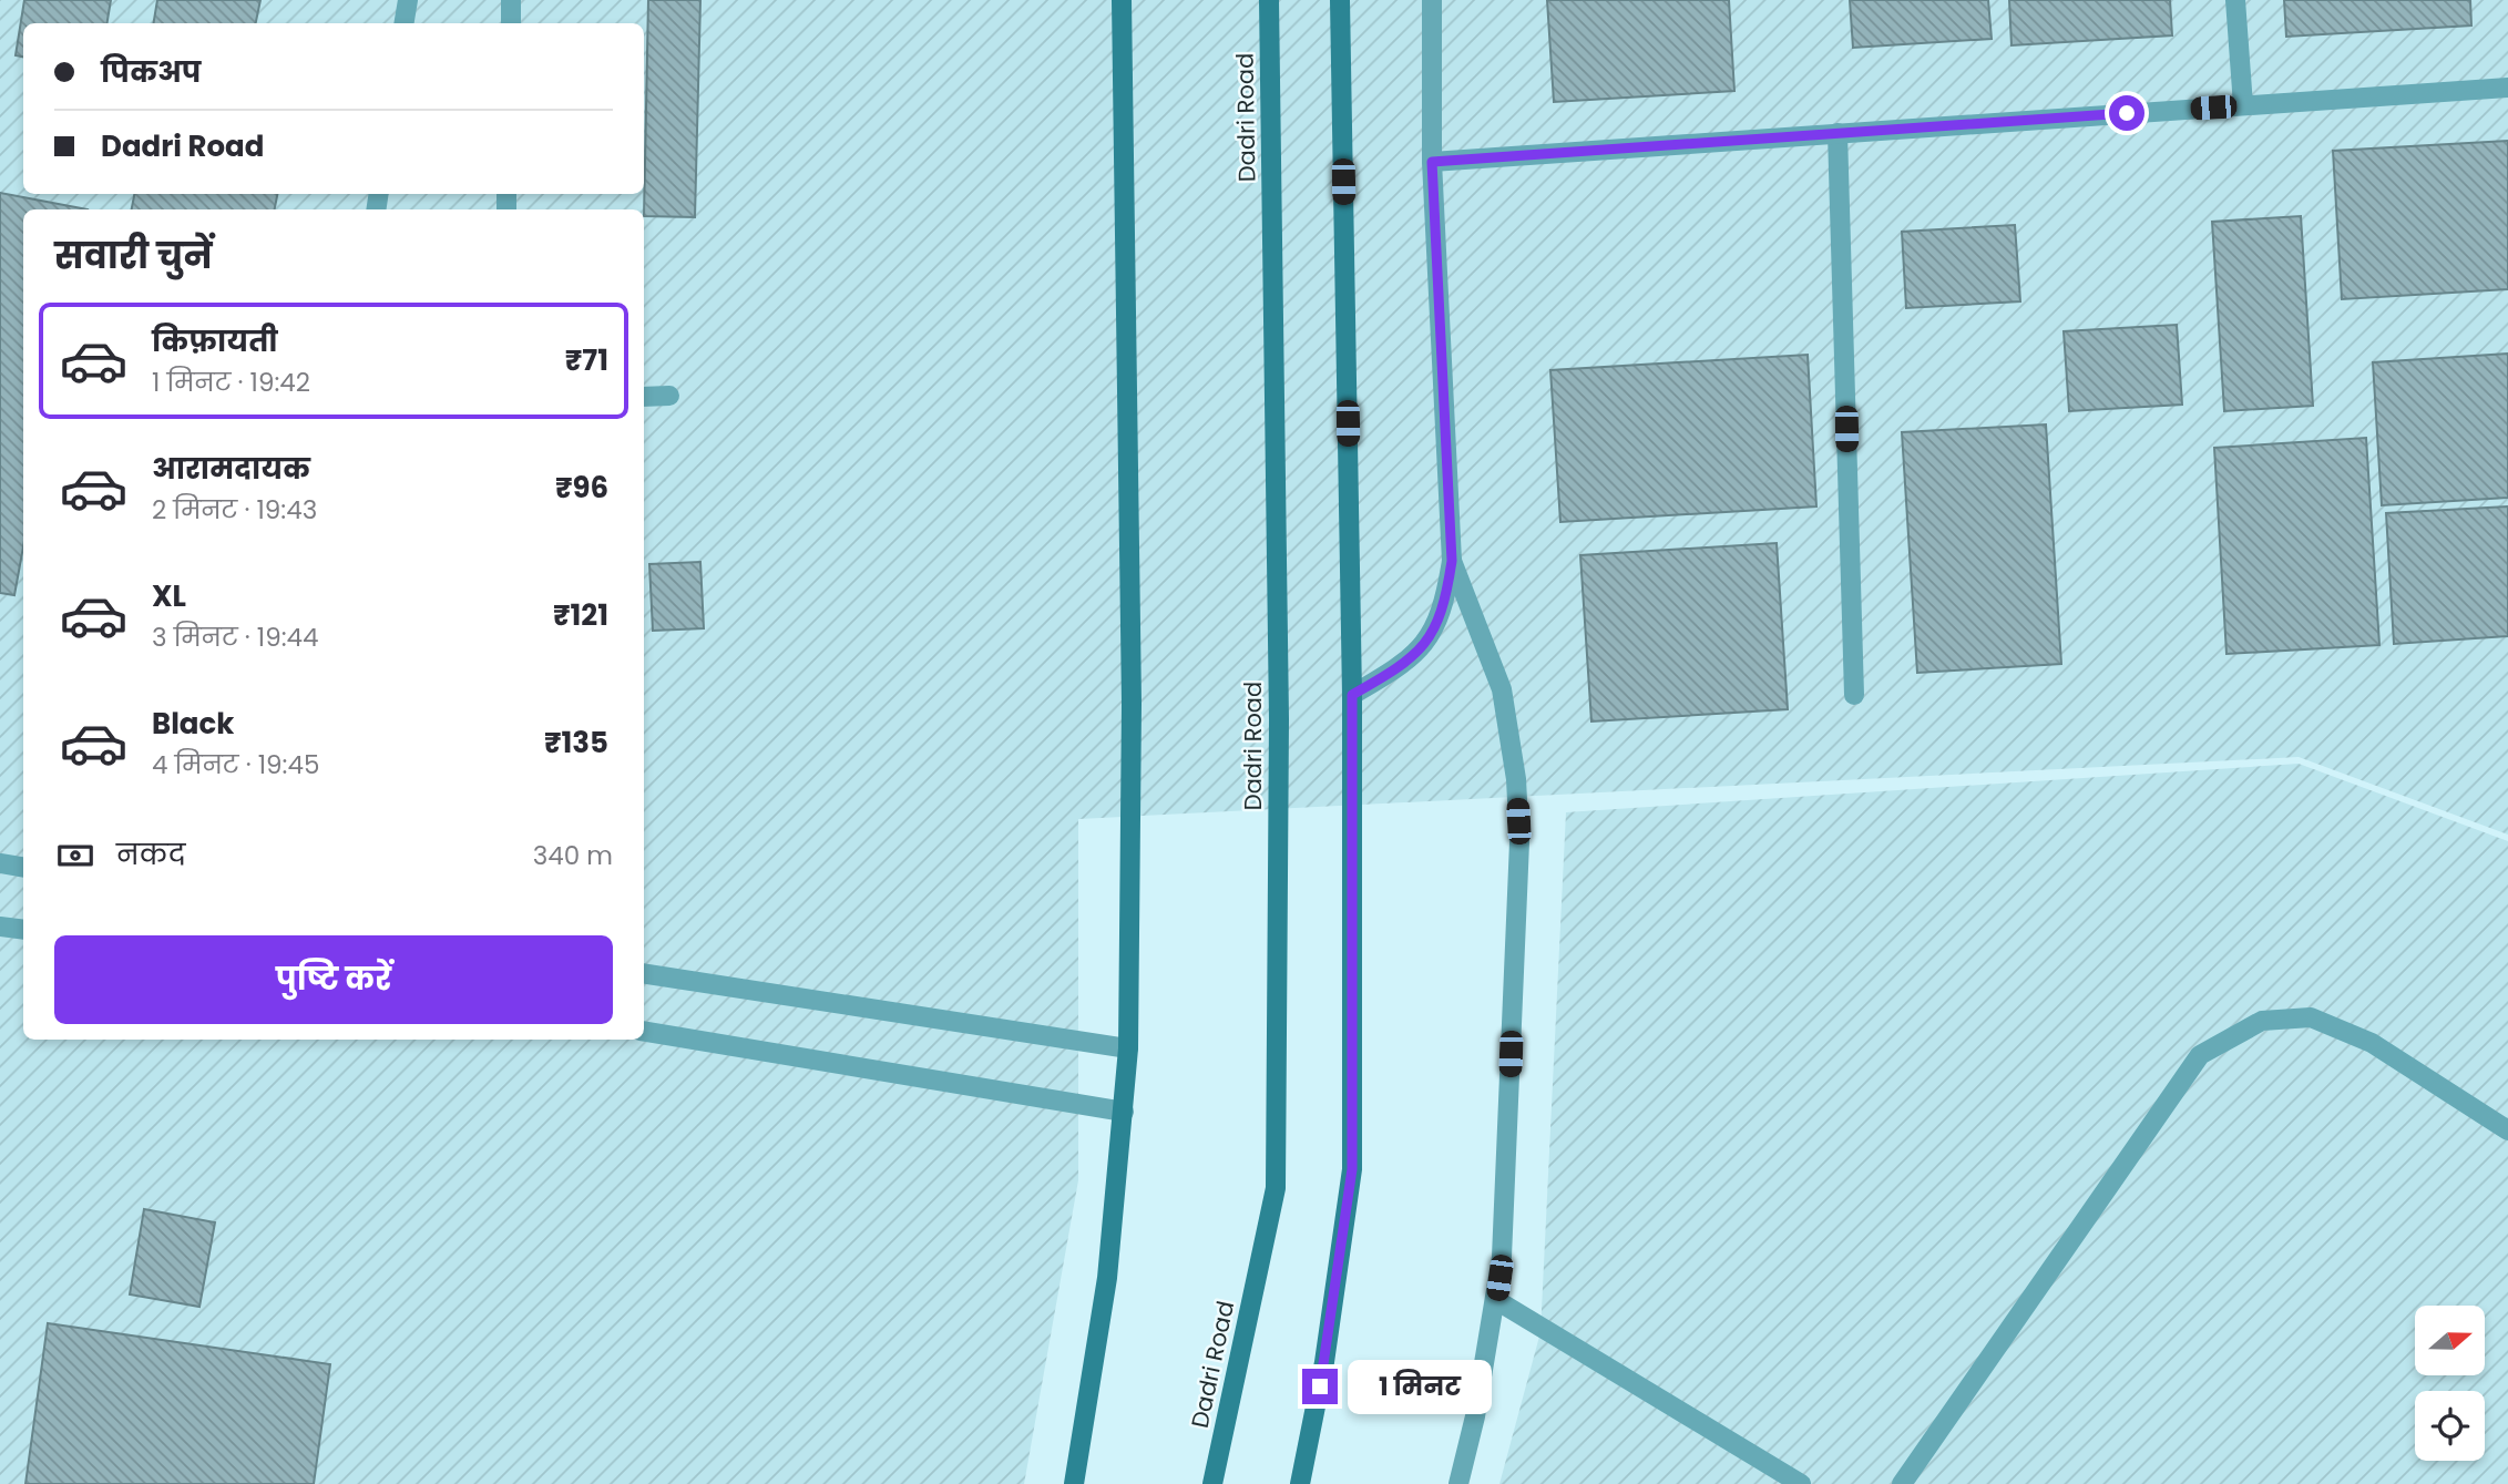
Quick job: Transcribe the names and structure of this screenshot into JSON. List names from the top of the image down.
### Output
{
  "streets": {
    "main road": ["Dadri Road"]
  },
  "north": "right",
  "page": {
    "banner": ["पिकअप", "Dadri Road"],
    "heading": "सवारी चुनें",
    "list": [
      {
        "name": "किफ़ायती",
        "note": "1 मिनट · 19:42",
        "value": "₹71"
      },
      {
        "name": "आरामदायक",
        "note": "2 मिनट · 19:43",
        "value": "₹96"
      },
      {
        "name": "XL",
        "note": "3 मिनट · 19:44",
        "value": "₹121"
      },
      {
        "name": "Black",
        "note": "4 मिनट · 19:45",
        "value": "₹135"
      }
    ],
    "pay": ["नकद", "340 m"],
    "buttons": "पुष्टि करें",
    "bubble": "1 मिनट"
  }
}
